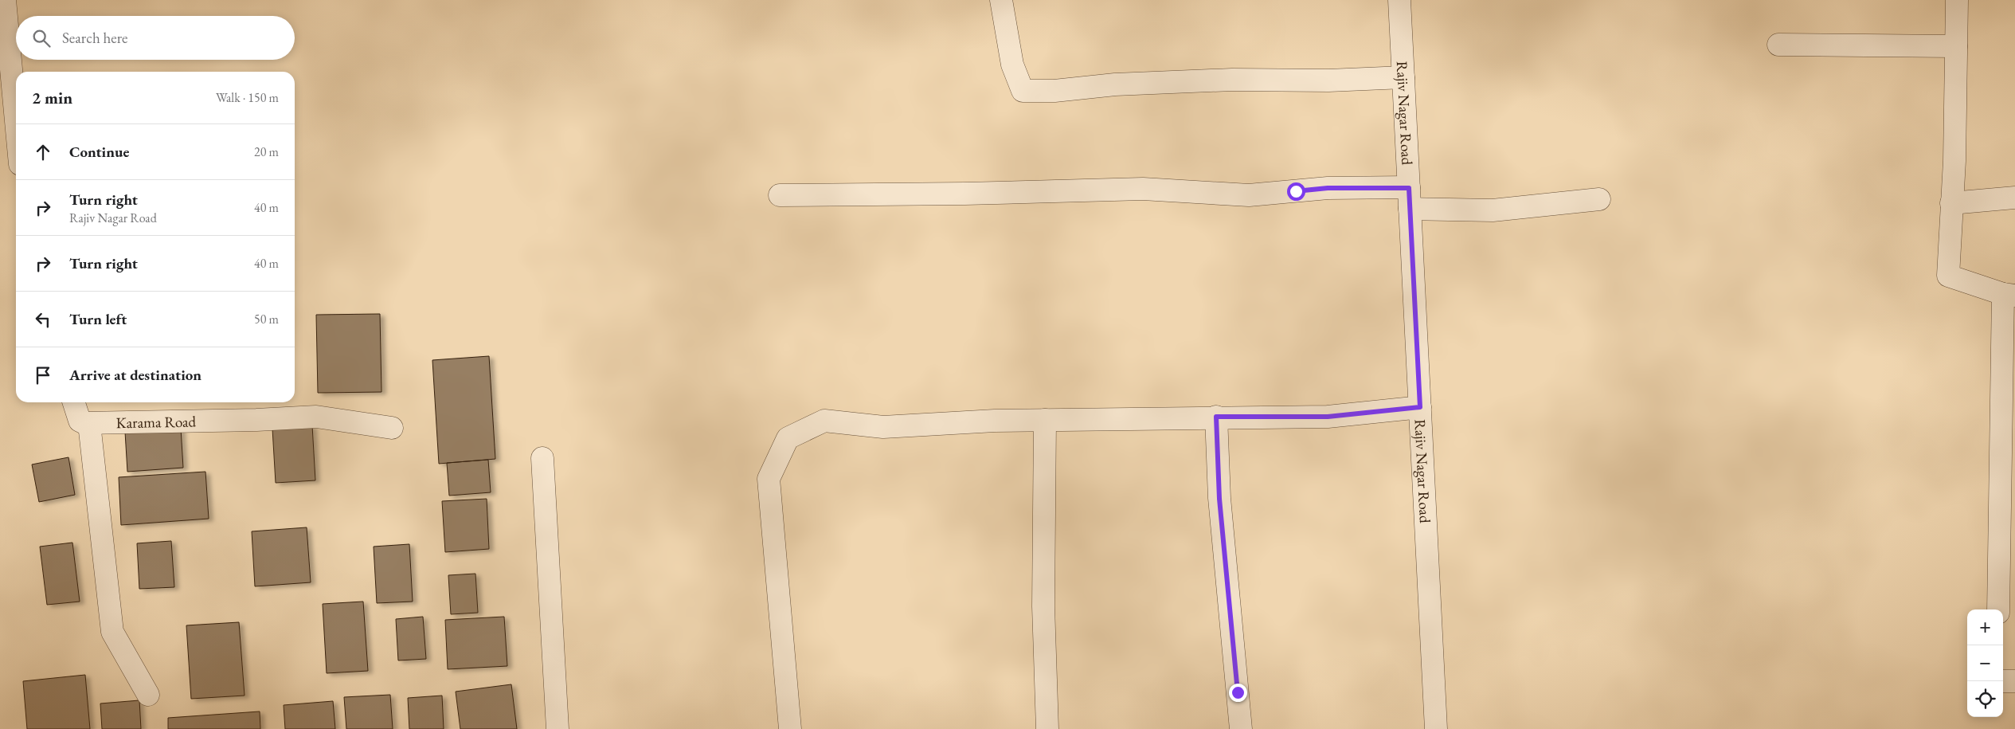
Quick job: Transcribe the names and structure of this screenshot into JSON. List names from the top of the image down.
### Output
{
  "streets": {
    "street": ["Rajiv Nagar Road", "Karama Road"]
  },
  "page": {
    "search": "Search here",
    "heading": ["2 min", "Walk · 150 m"],
    "list": [
      ["Continue", "20 m"],
      ["Turn right", "Rajiv Nagar Road", "40 m"],
      ["Turn right", "40 m"],
      ["Turn left", "50 m"],
      "Arrive at destination"
    ],
    "map_buttons": ["+", "−"]
  }
}
